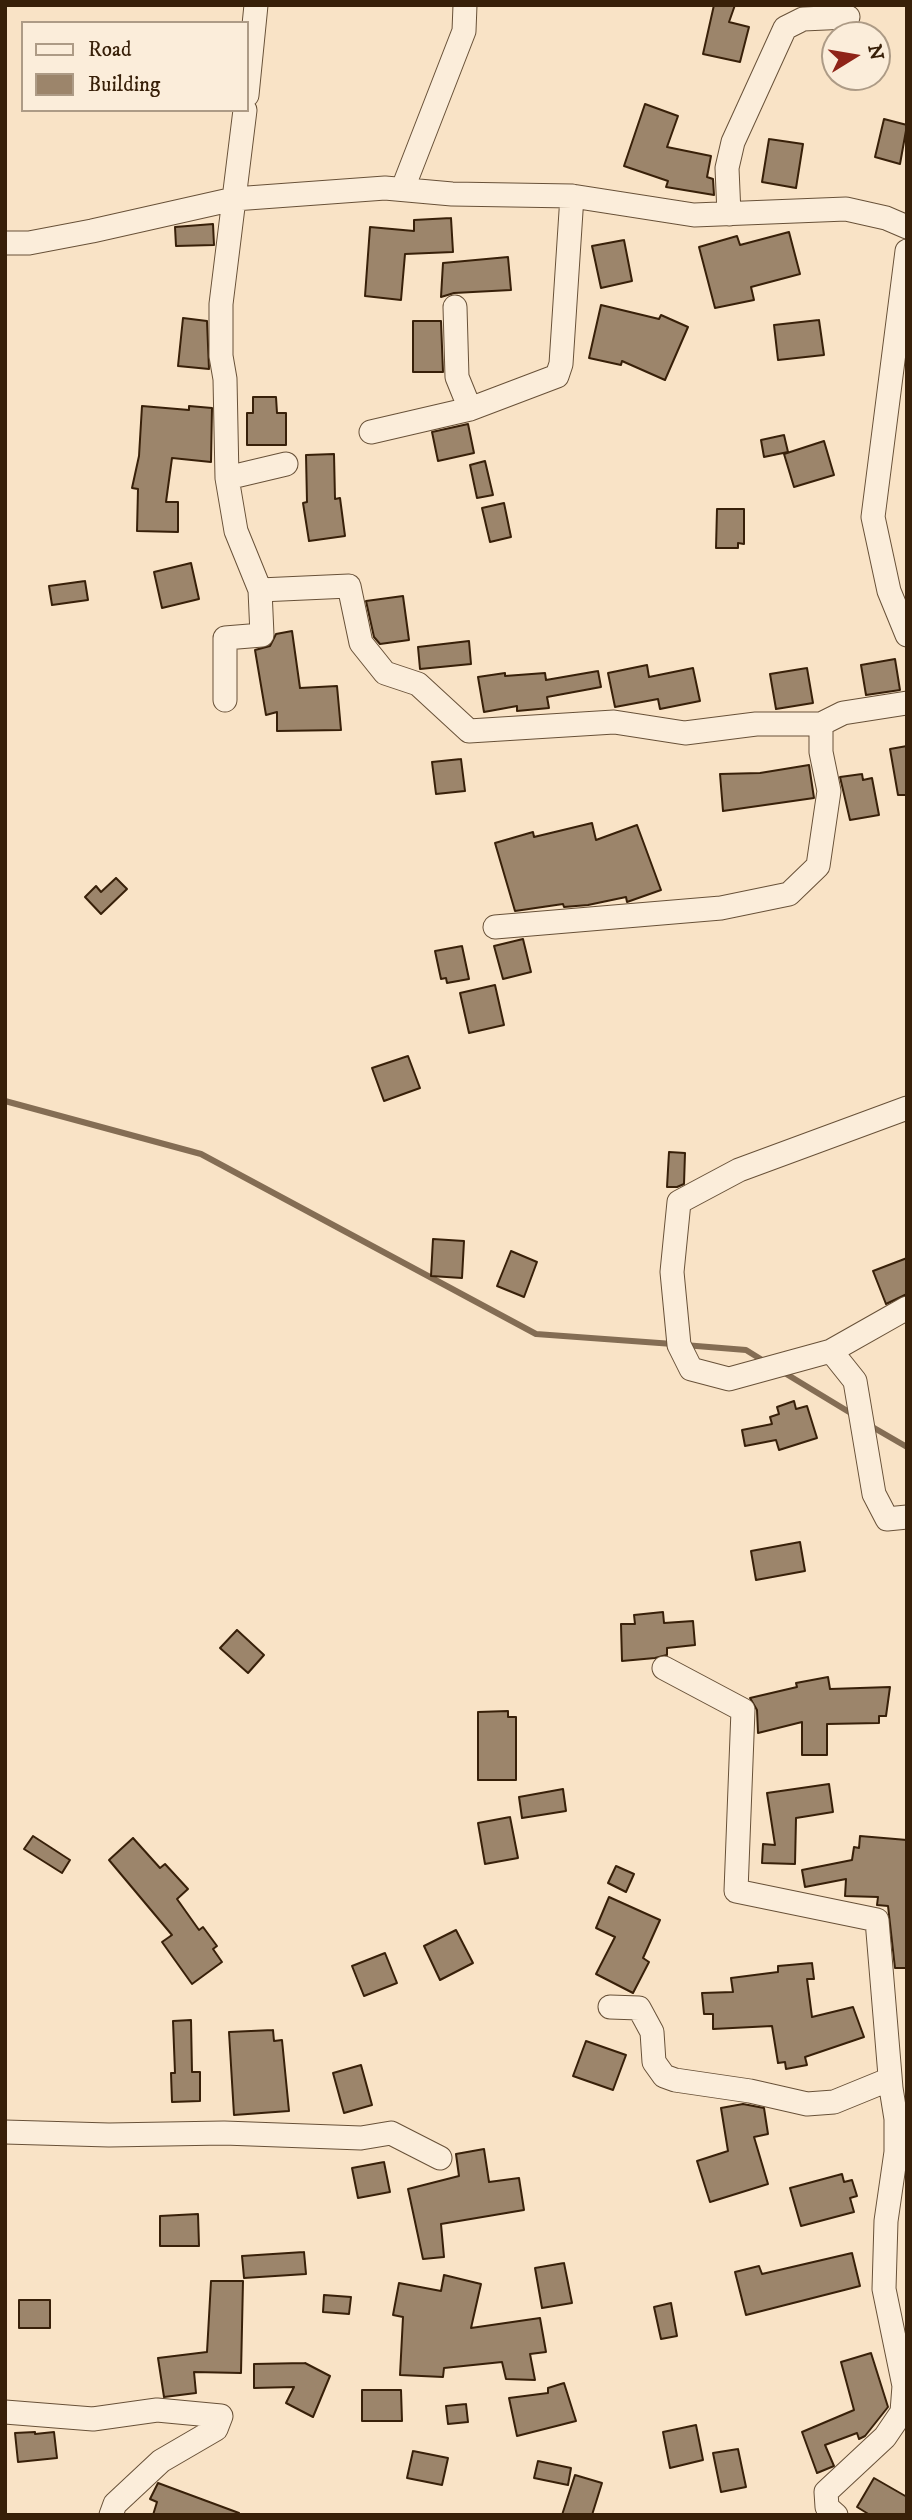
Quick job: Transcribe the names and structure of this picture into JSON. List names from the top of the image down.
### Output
{
  "legend": ["Road", "Building"],
  "north": "right"
}
